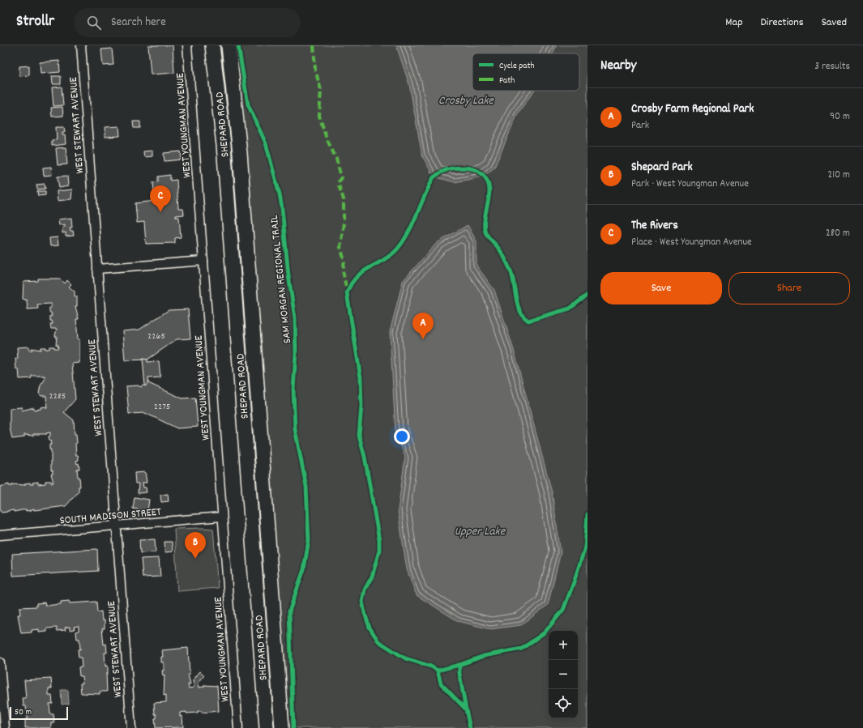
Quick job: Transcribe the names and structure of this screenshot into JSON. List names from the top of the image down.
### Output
{
  "streets": {
    "highway": ["SHEPARD ROAD"],
    "street": ["WEST STEWART AVENUE", "WEST YOUNGMAN AVENUE", "SOUTH MADISON STREET"],
    "cycle path": ["SAM MORGAN REGIONAL TRAIL"]
  },
  "crossings": [
    ["WEST STEWART AVENUE", "SOUTH MADISON STREET"],
    ["WEST YOUNGMAN AVENUE", "SOUTH MADISON STREET"]
  ],
  "water": ["Crosby Lake", "Upper Lake"],
  "house_numbers": ["2265", "2285", "2275"],
  "legend": ["Cycle path", "Path"],
  "scale_bar": "50 m",
  "page": {
    "header": "Strollr",
    "search": "Search here",
    "nav": ["Map", "Directions", "Saved"],
    "heading": ["Nearby", "3 results"],
    "list": [
      {
        "mark": "A",
        "name": "Crosby Farm Regional Park",
        "note": "Park",
        "value": "90 m"
      },
      {
        "mark": "B",
        "name": "Shepard Park",
        "note": "Park · West Youngman Avenue",
        "value": "210 m"
      },
      {
        "mark": "C",
        "name": "The Rivers",
        "note": "Place · West Youngman Avenue",
        "value": "280 m"
      }
    ],
    "pins": ["C", "A", "B"],
    "buttons": ["Save", "Share"],
    "map_buttons": ["+", "−"],
    "scale": "50 m"
  }
}
